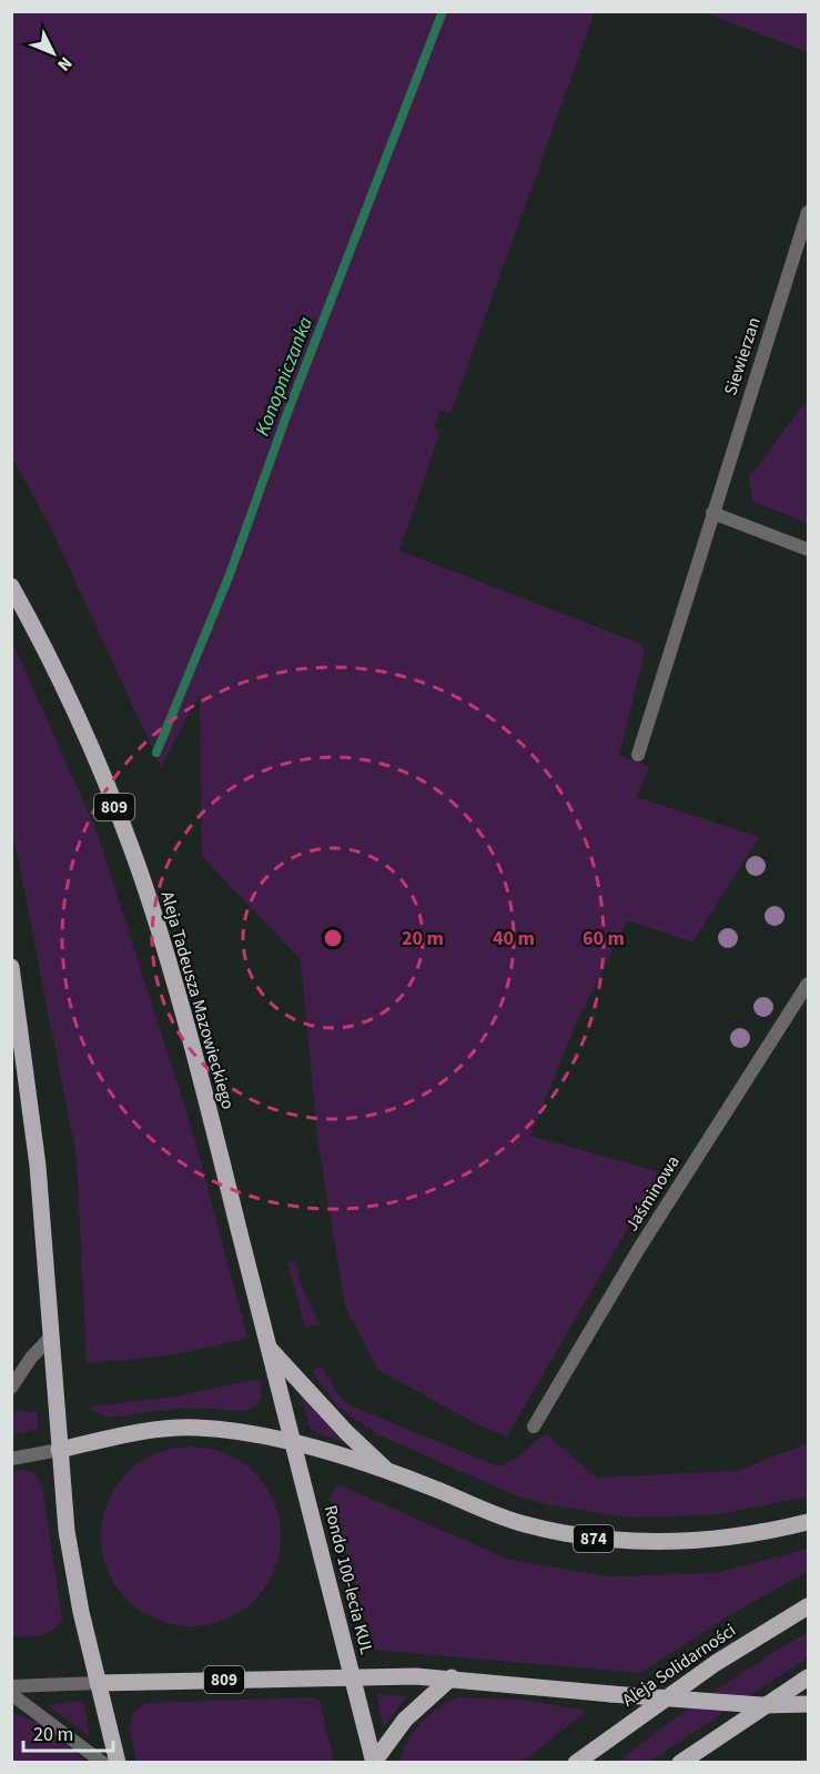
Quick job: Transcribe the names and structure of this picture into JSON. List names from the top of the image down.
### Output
{
  "streets": {
    "main road": [
      "809",
      "Aleja Tadeusza Mazowieckiego",
      "874",
      "Rondo 100-lecia KUL",
      "Aleja Solidarności"
    ],
    "street": ["Siewierzan", "Jaśminowa"]
  },
  "crossings": [
    ["809", "Rondo 100-lecia KUL"],
    ["Aleja Tadeusza Mazowieckiego", "874"],
    ["Aleja Tadeusza Mazowieckiego", "Rondo 100-lecia KUL"],
    ["874", "Rondo 100-lecia KUL"]
  ],
  "water": ["Konopniczanka"],
  "scale_bar": "20 m",
  "north": "bottom right",
  "rings": ["20 m", "40 m", "60 m"]
}
